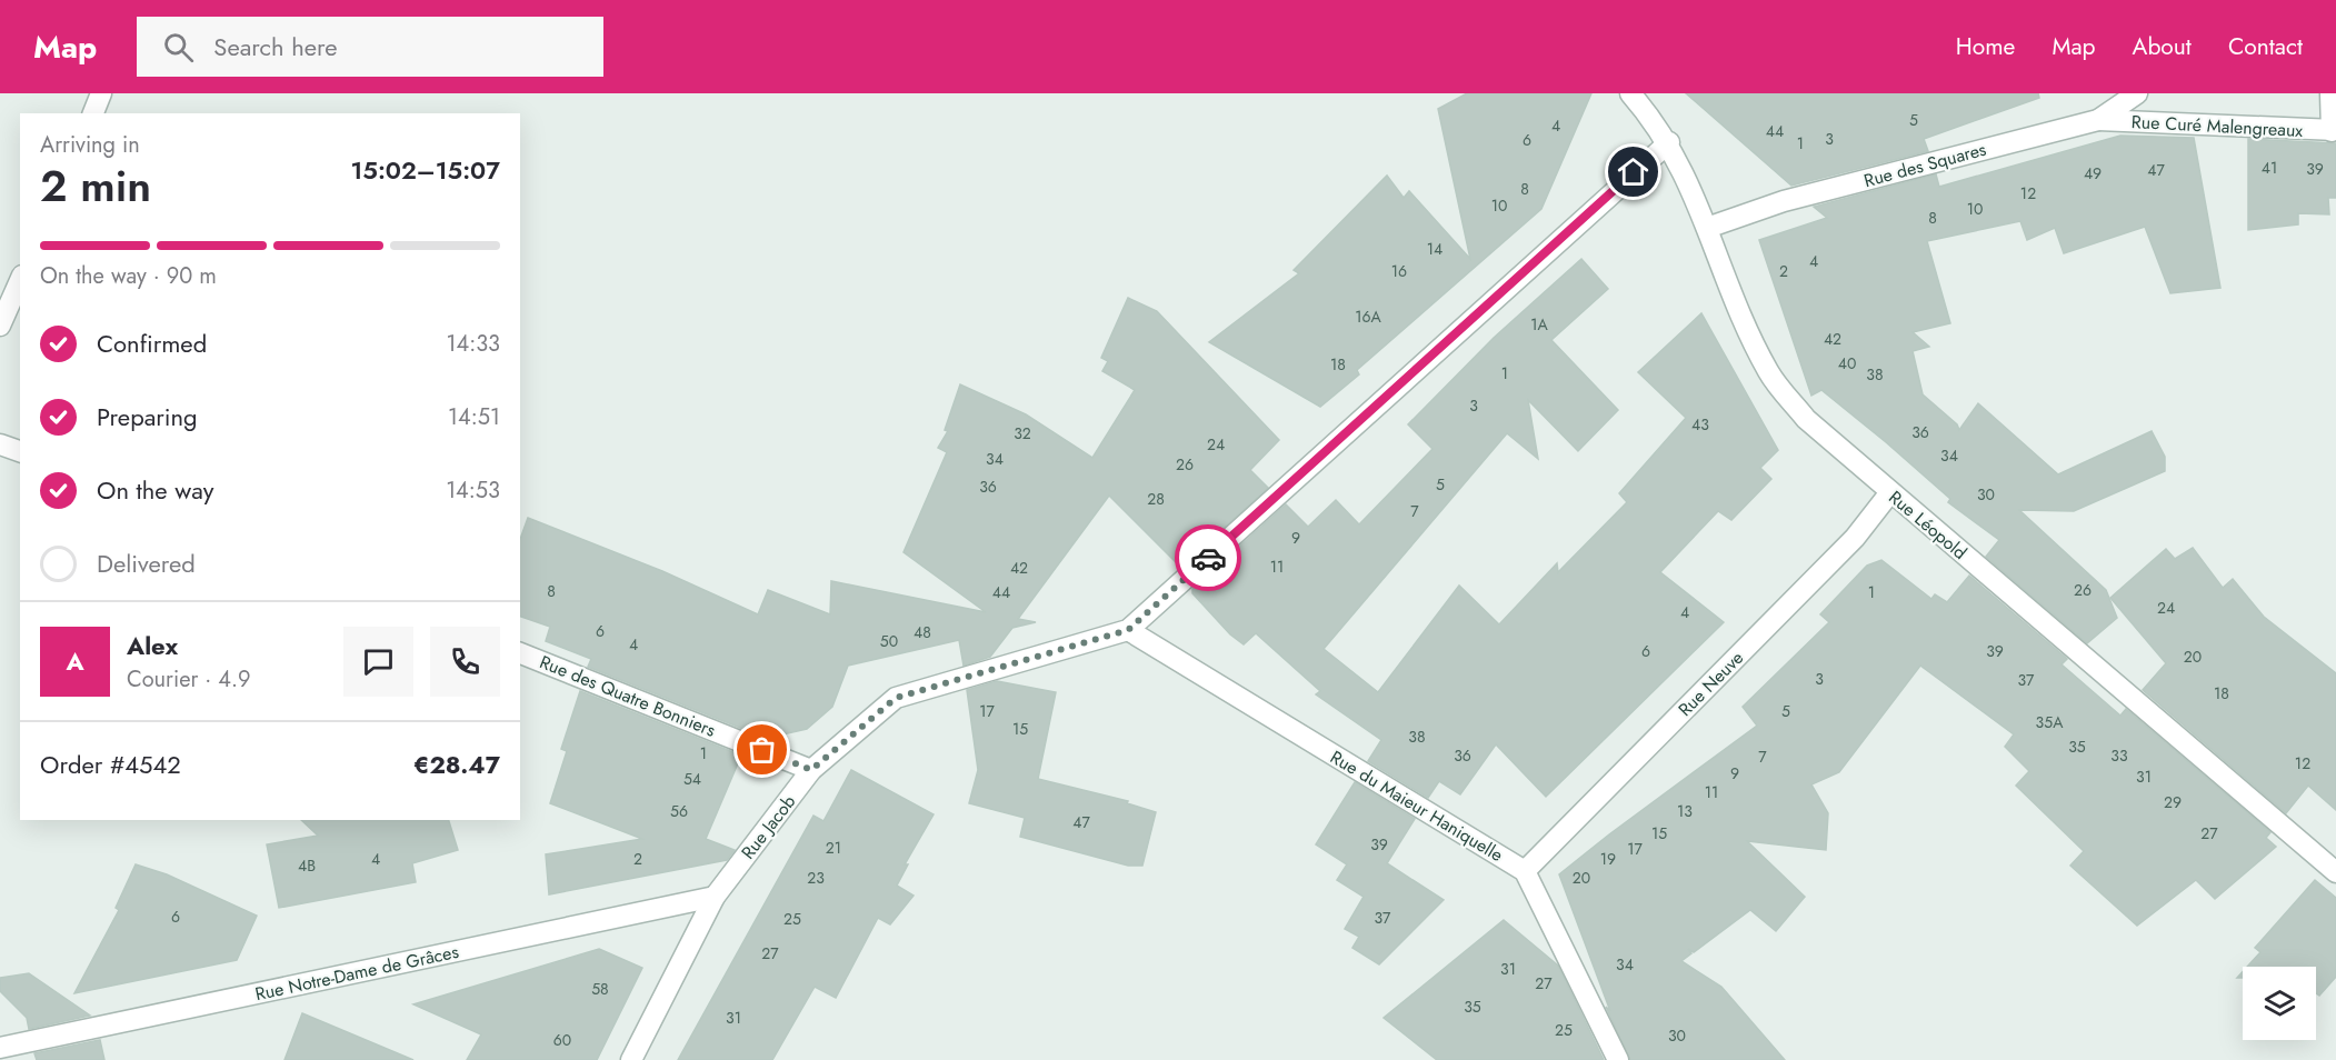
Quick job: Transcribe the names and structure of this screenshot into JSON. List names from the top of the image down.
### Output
{
  "streets": {
    "street": [
      "Rue Curé Malengreaux",
      "Rue des Squares",
      "Rue Léopold",
      "Rue Neuve",
      "Rue des Quatre Bonniers",
      "Rue du Maieur Haniquelle",
      "Rue Jacob",
      "Rue Notre-Dame de Grâces"
    ]
  },
  "crossings": [
    ["Rue Curé Malengreaux", "Rue des Squares"],
    ["Rue des Squares", "Rue Léopold"],
    ["Rue Léopold", "Rue Neuve"],
    ["Rue Léopold", "Rue Jacob"],
    ["Rue Neuve", "Rue du Maieur Haniquelle"],
    ["Rue des Quatre Bonniers", "Rue Jacob"],
    ["Rue du Maieur Haniquelle", "Rue Jacob"],
    ["Rue Jacob", "Rue Notre-Dame de Grâces"]
  ],
  "house_numbers": [
    "5",
    "4",
    "44",
    "3",
    "6",
    "1",
    "41",
    "39",
    "47",
    "49",
    "8",
    "12",
    "10",
    "10",
    "8",
    "14",
    "4",
    "16",
    "2",
    "16A",
    "1A",
    "42",
    "40",
    "18",
    "1",
    "38",
    "3",
    "43",
    "36",
    "32",
    "24",
    "34",
    "34",
    "26",
    "5",
    "36",
    "30",
    "28",
    "7",
    "9",
    "11",
    "42",
    "26",
    "8",
    "44",
    "1",
    "24",
    "4",
    "6",
    "48",
    "50",
    "4",
    "6",
    "39",
    "20",
    "3",
    "37",
    "18",
    "17",
    "5",
    "35A",
    "15",
    "38",
    "35",
    "1",
    "36",
    "33",
    "7",
    "12",
    "9",
    "31",
    "54",
    "11",
    "29",
    "56",
    "13",
    "47",
    "15",
    "27",
    "39",
    "21",
    "17",
    "4",
    "2",
    "19",
    "4B",
    "23",
    "20",
    "6",
    "37",
    "25",
    "27",
    "34",
    "31",
    "27",
    "58",
    "35",
    "31",
    "25",
    "30",
    "60"
  ],
  "page": {
    "header": "Map",
    "search": "Search here",
    "nav": [
      "Home",
      "Map",
      "About",
      "Contact"
    ],
    "heading": ["2 min", "Arriving in", "15:02–15:07"],
    "panel": [
      "Alex",
      "Courier · 4.9",
      "Order #4542",
      "€28.47"
    ],
    "bar": "On the way · 90 m",
    "list": [
      ["Confirmed", "14:33"],
      ["Preparing", "14:51"],
      ["On the way", "14:53"],
      "Delivered"
    ],
    "round": "A"
  }
}
